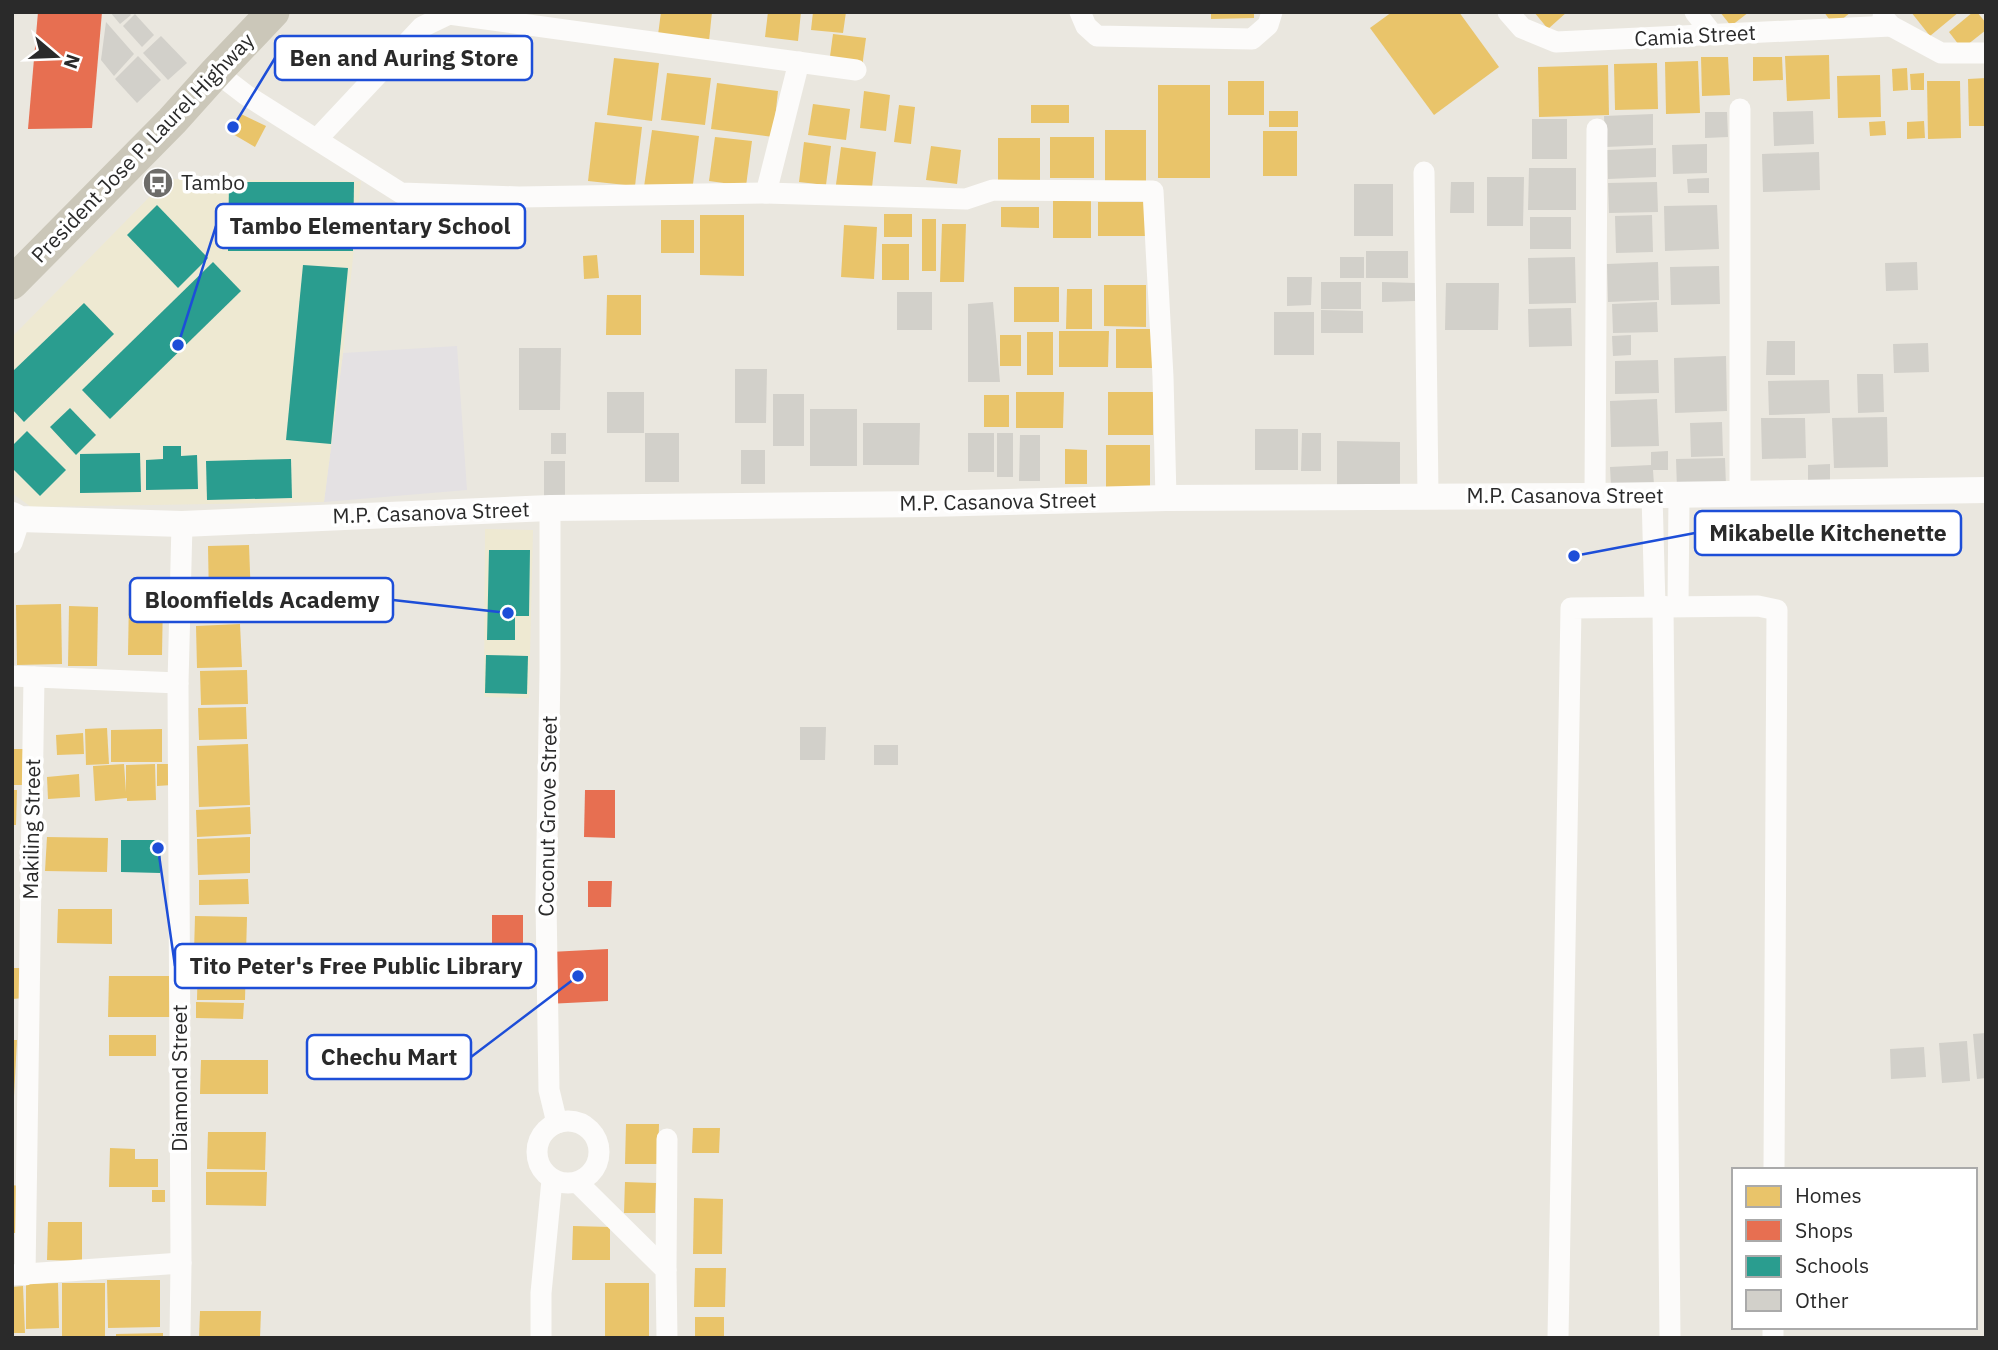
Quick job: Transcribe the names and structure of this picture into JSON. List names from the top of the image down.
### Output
{
  "streets": {
    "highway": ["President Jose P. Laurel Highway"],
    "street": [
      "Camia Street",
      "M.P. Casanova Street",
      "Coconut Grove Street",
      "Makiling Street",
      "Diamond Street"
    ]
  },
  "crossings": [
    ["M.P. Casanova Street", "Coconut Grove Street"],
    ["M.P. Casanova Street", "Diamond Street"]
  ],
  "places": {
    "other": [
      "Ben and Auring Store",
      "Tambo Elementary School",
      "Mikabelle Kitchenette",
      "Bloomfields Academy",
      "Tito Peter's Free Public Library",
      "Chechu Mart"
    ],
    "bus stop": ["Tambo"]
  },
  "legend": [
    "Homes",
    "Shops",
    "Schools",
    "Other"
  ],
  "north": "right"
}
